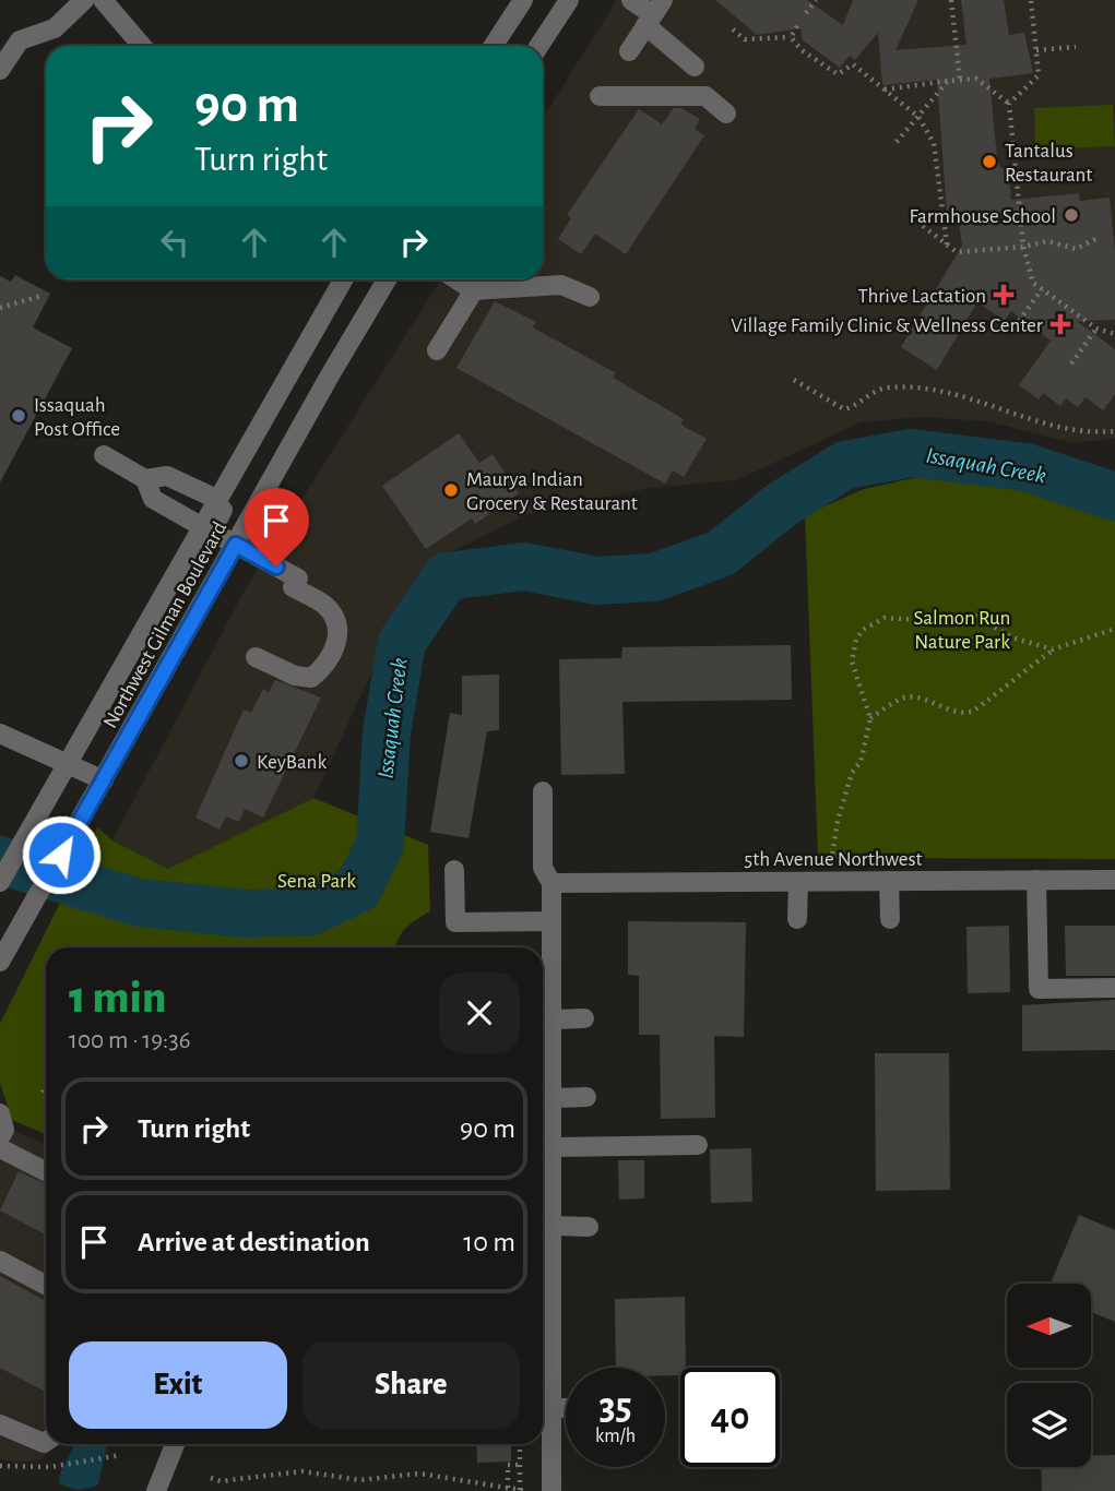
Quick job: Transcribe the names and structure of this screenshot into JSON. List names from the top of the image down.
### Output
{
  "streets": {
    "street": ["Northwest Gilman Boulevard", "5th Avenue Northwest"]
  },
  "water": ["Issaquah Creek"],
  "parks": ["Salmon Run Nature Park", "Sena Park"],
  "places": {
    "other": [
      "Tantalus Restaurant",
      "Farmhouse School",
      "Issaquah Post Office",
      "Maurya Indian Grocery & Restaurant",
      "KeyBank"
    ],
    "health": ["Thrive Lactation", "Village Family Clinic & Wellness Center"]
  },
  "north": "left",
  "page": {
    "turn": ["90 m", "Turn right"],
    "heading": ["1 min", "100 m · 19:36"],
    "list": [
      {
        "name": "Turn right",
        "value": "90 m"
      },
      {
        "name": "Arrive at destination",
        "value": "10 m"
      }
    ],
    "buttons": ["Exit", "Share"],
    "speed": "35 km/h",
    "limit": "40"
  }
}
